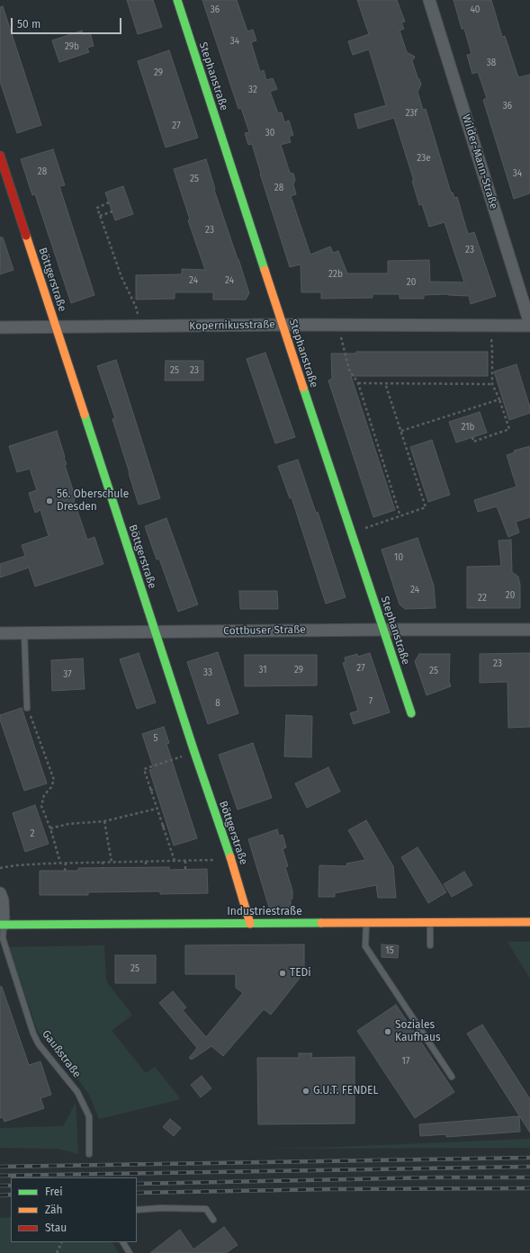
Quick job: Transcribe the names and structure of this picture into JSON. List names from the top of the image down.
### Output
{
  "streets": {
    "street": [
      "Stephanstraße",
      "Wilder-Mann-Straße",
      "Böttgerstraße",
      "Kopernikusstraße",
      "Cottbuser Straße",
      "Industriestraße"
    ],
    "lane": ["Gaußstraße"]
  },
  "crossings": [
    ["Stephanstraße", "Kopernikusstraße"],
    ["Stephanstraße", "Cottbuser Straße"],
    ["Wilder-Mann-Straße", "Kopernikusstraße"],
    ["Böttgerstraße", "Kopernikusstraße"],
    ["Böttgerstraße", "Cottbuser Straße"],
    ["Böttgerstraße", "Industriestraße"],
    ["Industriestraße", "Gaußstraße"]
  ],
  "places": [
    "56. Oberschule Dresden",
    "TEDi",
    "Soziales Kaufhaus",
    "G.U.T. FENDEL"
  ],
  "house_numbers": [
    "36",
    "40",
    "34",
    "29b",
    "38",
    "29",
    "32",
    "36",
    "23f",
    "27",
    "30",
    "23e",
    "28",
    "34",
    "25",
    "28",
    "23",
    "23",
    "22b",
    "24",
    "24",
    "20",
    "25",
    "23",
    "21b",
    "10",
    "24",
    "20",
    "22",
    "23",
    "27",
    "31",
    "29",
    "25",
    "33",
    "37",
    "7",
    "8",
    "5",
    "2",
    "15",
    "25",
    "17"
  ],
  "legend": ["Frei", "Zäh", "Stau"],
  "scale_bar": "50 m"
}
